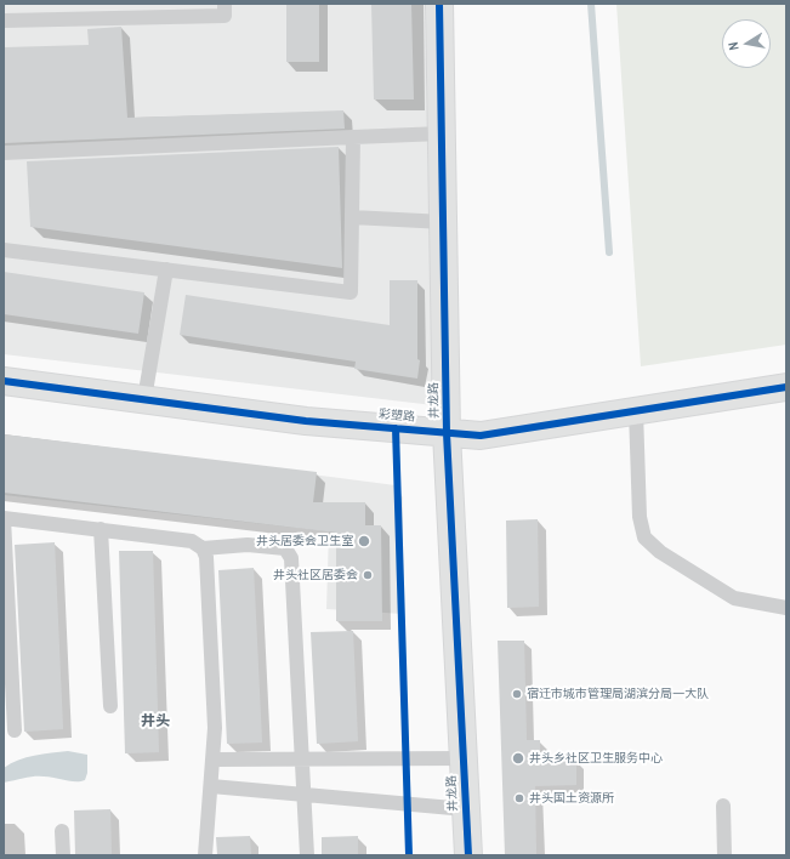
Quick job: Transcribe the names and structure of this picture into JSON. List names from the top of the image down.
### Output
{
  "streets": {
    "street": ["井龙路", "彩塑路"]
  },
  "crossings": [
    ["井龙路", "彩塑路"]
  ],
  "districts": ["井头"],
  "places": [
    "井头居委会卫生室",
    "井头社区居委会",
    "宿迁市城市管理局湖滨分局一大队",
    "井头乡社区卫生服务中心",
    "井头国土资源所"
  ],
  "north": "left"
}
